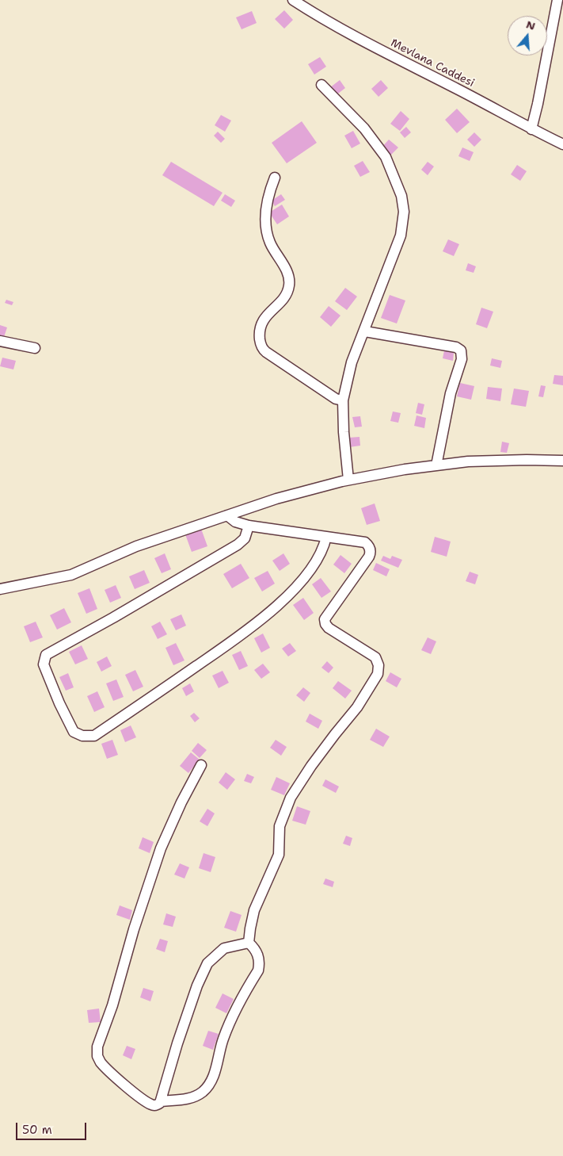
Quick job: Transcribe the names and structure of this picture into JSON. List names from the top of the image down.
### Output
{
  "streets": {
    "street": ["Mevlana Caddesi"]
  },
  "scale_bar": "50 m",
  "north": "top"
}
